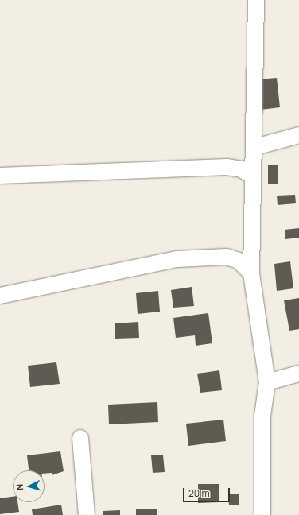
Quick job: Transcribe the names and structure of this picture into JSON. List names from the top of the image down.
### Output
{
  "scale_bar": "20 m",
  "north": "left"
}
